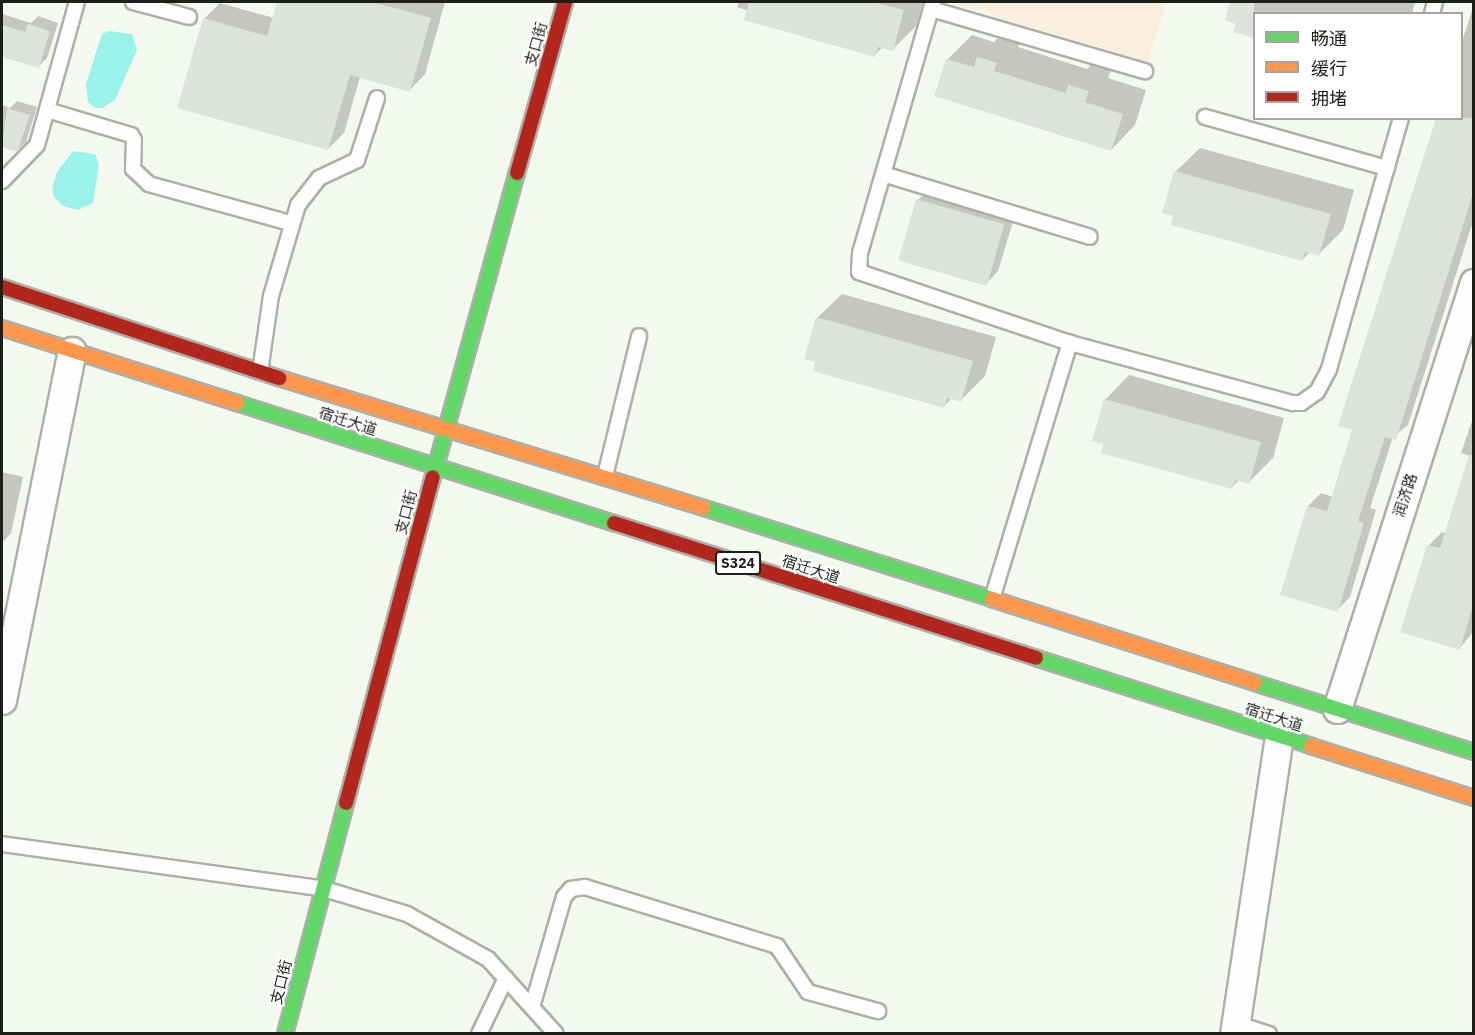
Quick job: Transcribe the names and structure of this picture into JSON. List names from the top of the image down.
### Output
{
  "streets": {
    "main road": ["支口街", "宿迁大道", "S324"],
    "street": ["润济路"]
  },
  "crossings": [
    ["支口街", "宿迁大道"],
    ["宿迁大道", "润济路"]
  ],
  "legend": ["畅通", "缓行", "拥堵"]
}
